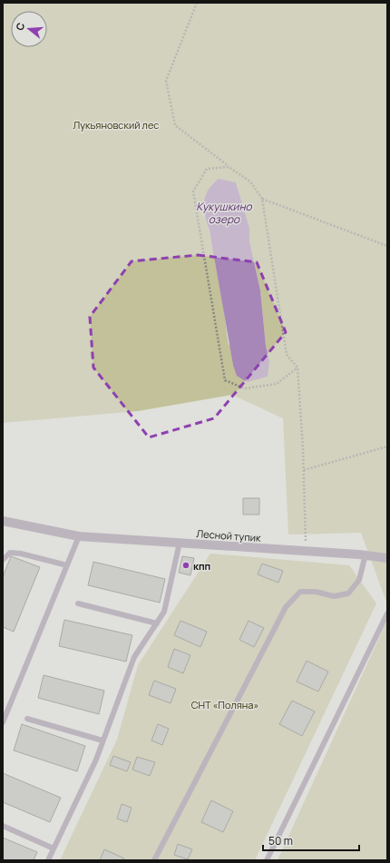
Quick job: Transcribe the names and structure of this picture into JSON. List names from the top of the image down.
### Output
{
  "streets": {
    "street": ["Лесной тупик"]
  },
  "water": ["Кукушкино озеро"],
  "parks": ["Лукьяновский лес", "СНТ «Поляна»"],
  "places": ["кпп"],
  "scale_bar": "50 m",
  "north": "left"
}
